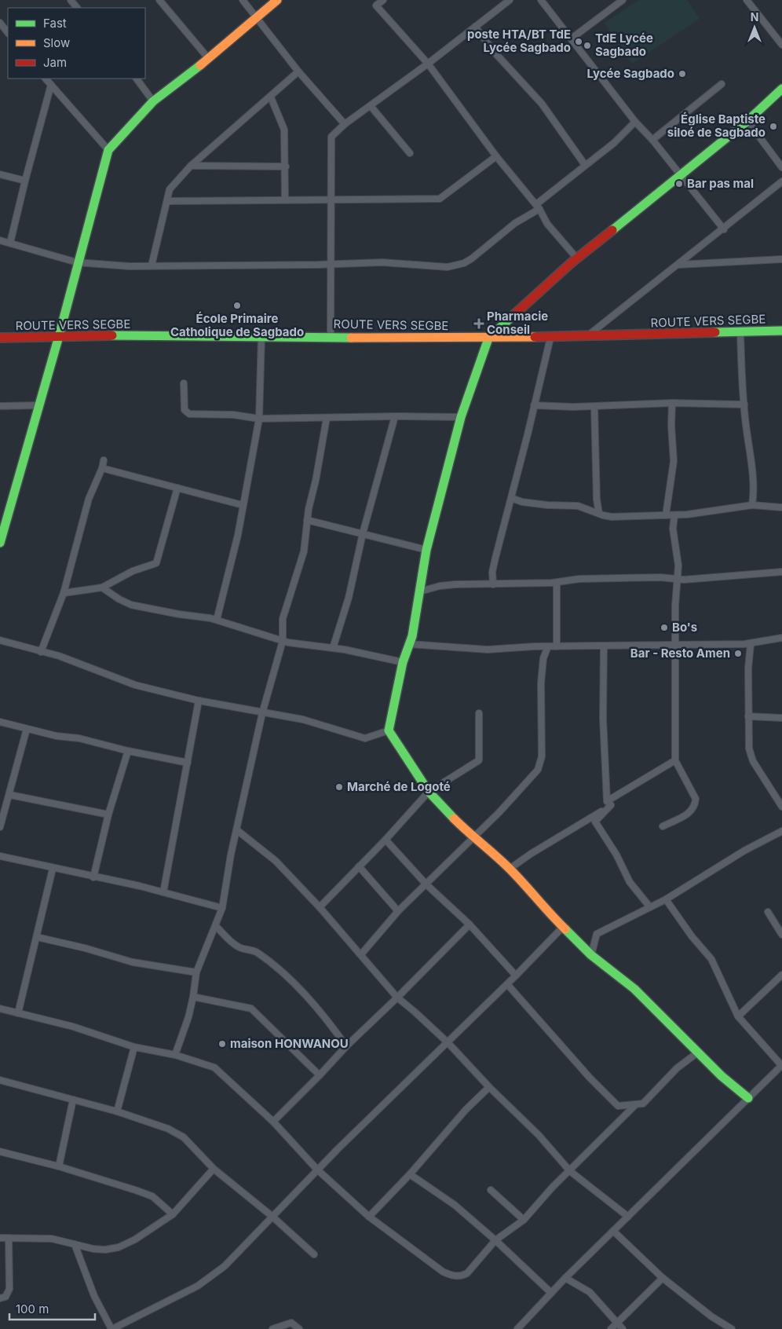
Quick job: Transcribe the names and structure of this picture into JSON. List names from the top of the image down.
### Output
{
  "streets": {
    "street": ["ROUTE VERS SEGBE"]
  },
  "places": {
    "other": [
      "poste HTA/BT TdE Lycée Sagbado",
      "TdE Lycée Sagbado",
      "Lycée Sagbado",
      "Église Baptiste siloé de Sagbado",
      "Bar pas mal",
      "École Primaire Catholique de Sagbado",
      "Bo's",
      "Bar - Resto Amen",
      "Marché de Logoté",
      "maison HONWANOU"
    ],
    "health": ["Pharmacie Conseil"]
  },
  "legend": ["Fast", "Slow", "Jam"],
  "scale_bar": "100 m",
  "north": "top"
}
